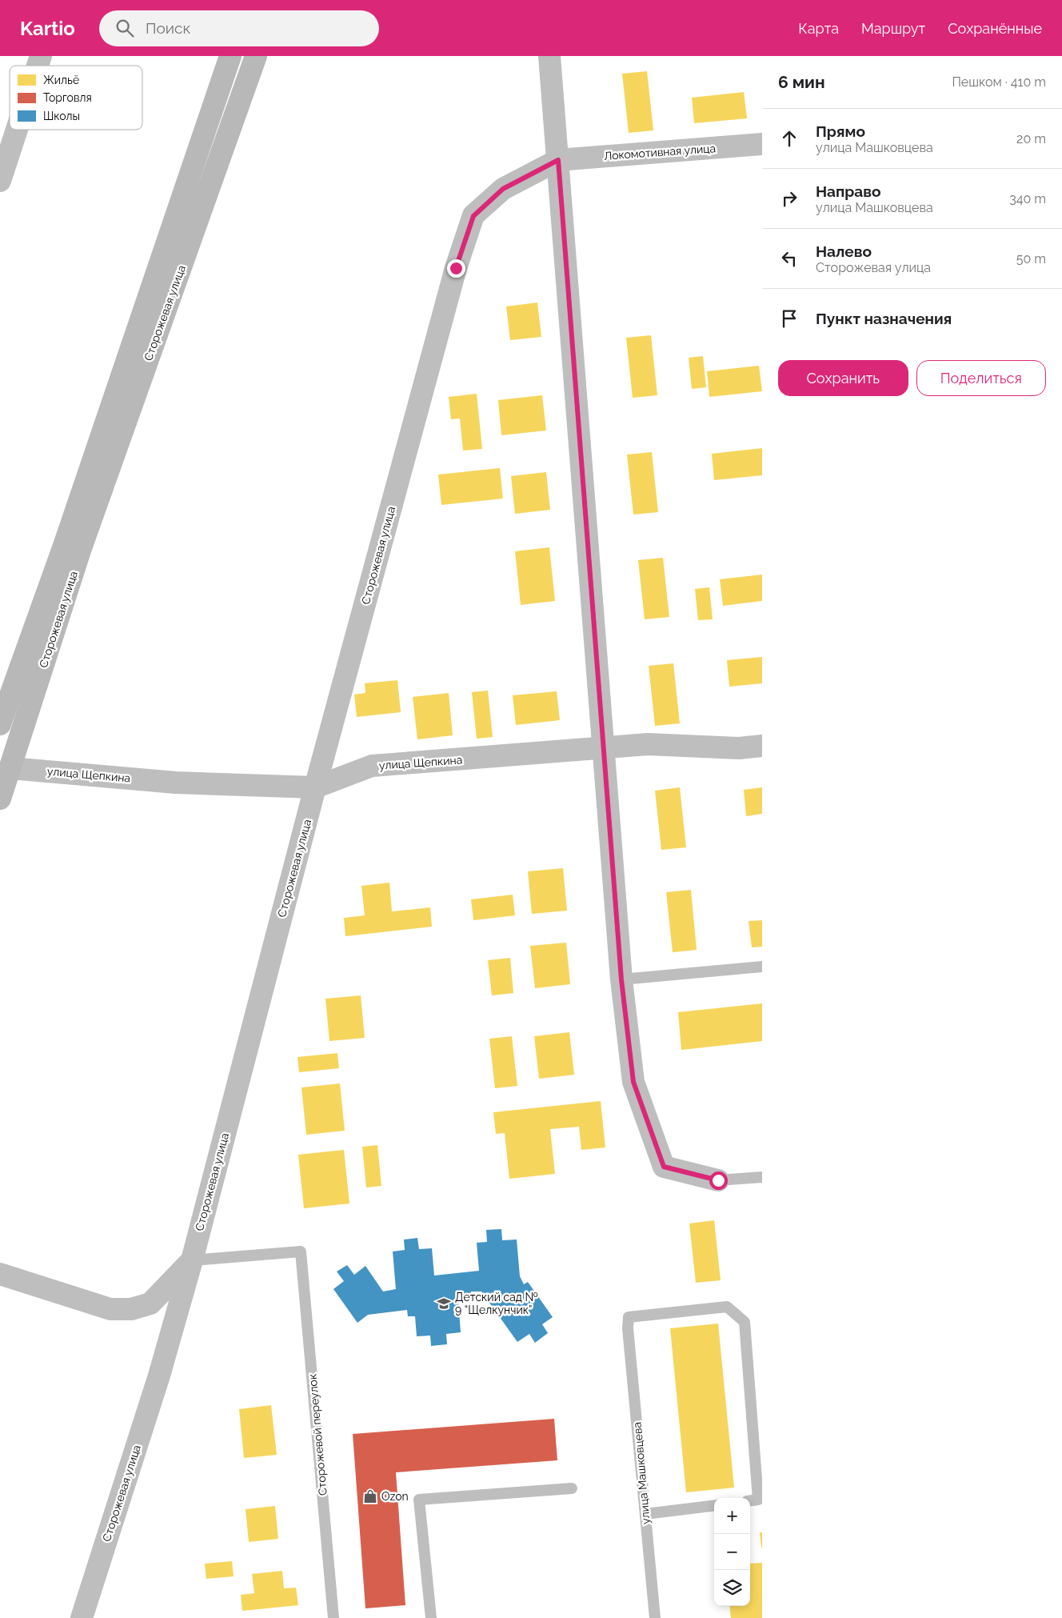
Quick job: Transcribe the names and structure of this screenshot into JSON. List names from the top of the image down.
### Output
{
  "streets": {
    "main road": ["Сторожевая улица"],
    "street": ["Локомотивная улица", "улица Щепкина"],
    "lane": ["Сторожевой переулок", "улица Машковцева"]
  },
  "crossings": [
    ["Локомотивная улица", "Сторожевая улица"],
    ["Сторожевая улица", "улица Щепкина"],
    ["Сторожевая улица", "Сторожевой переулок"]
  ],
  "places": {
    "school or university": ["Детский сад № 9 “Щелкунчик”"],
    "shop": ["Ozon"]
  },
  "legend": ["Жильё", "Торговля", "Школы"],
  "page": {
    "header": "Kartio",
    "search": "Поиск",
    "nav": ["Карта", "Маршрут", "Сохранённые"],
    "heading": ["6 мин", "Пешком · 410 m"],
    "list": [
      ["Прямо", "улица Машковцева", "20 m"],
      ["Направо", "улица Машковцева", "340 m"],
      ["Налево", "Сторожевая улица", "50 m"],
      "Пункт назначения"
    ],
    "buttons": ["Сохранить", "Поделиться"],
    "map_buttons": ["+", "−"]
  }
}
